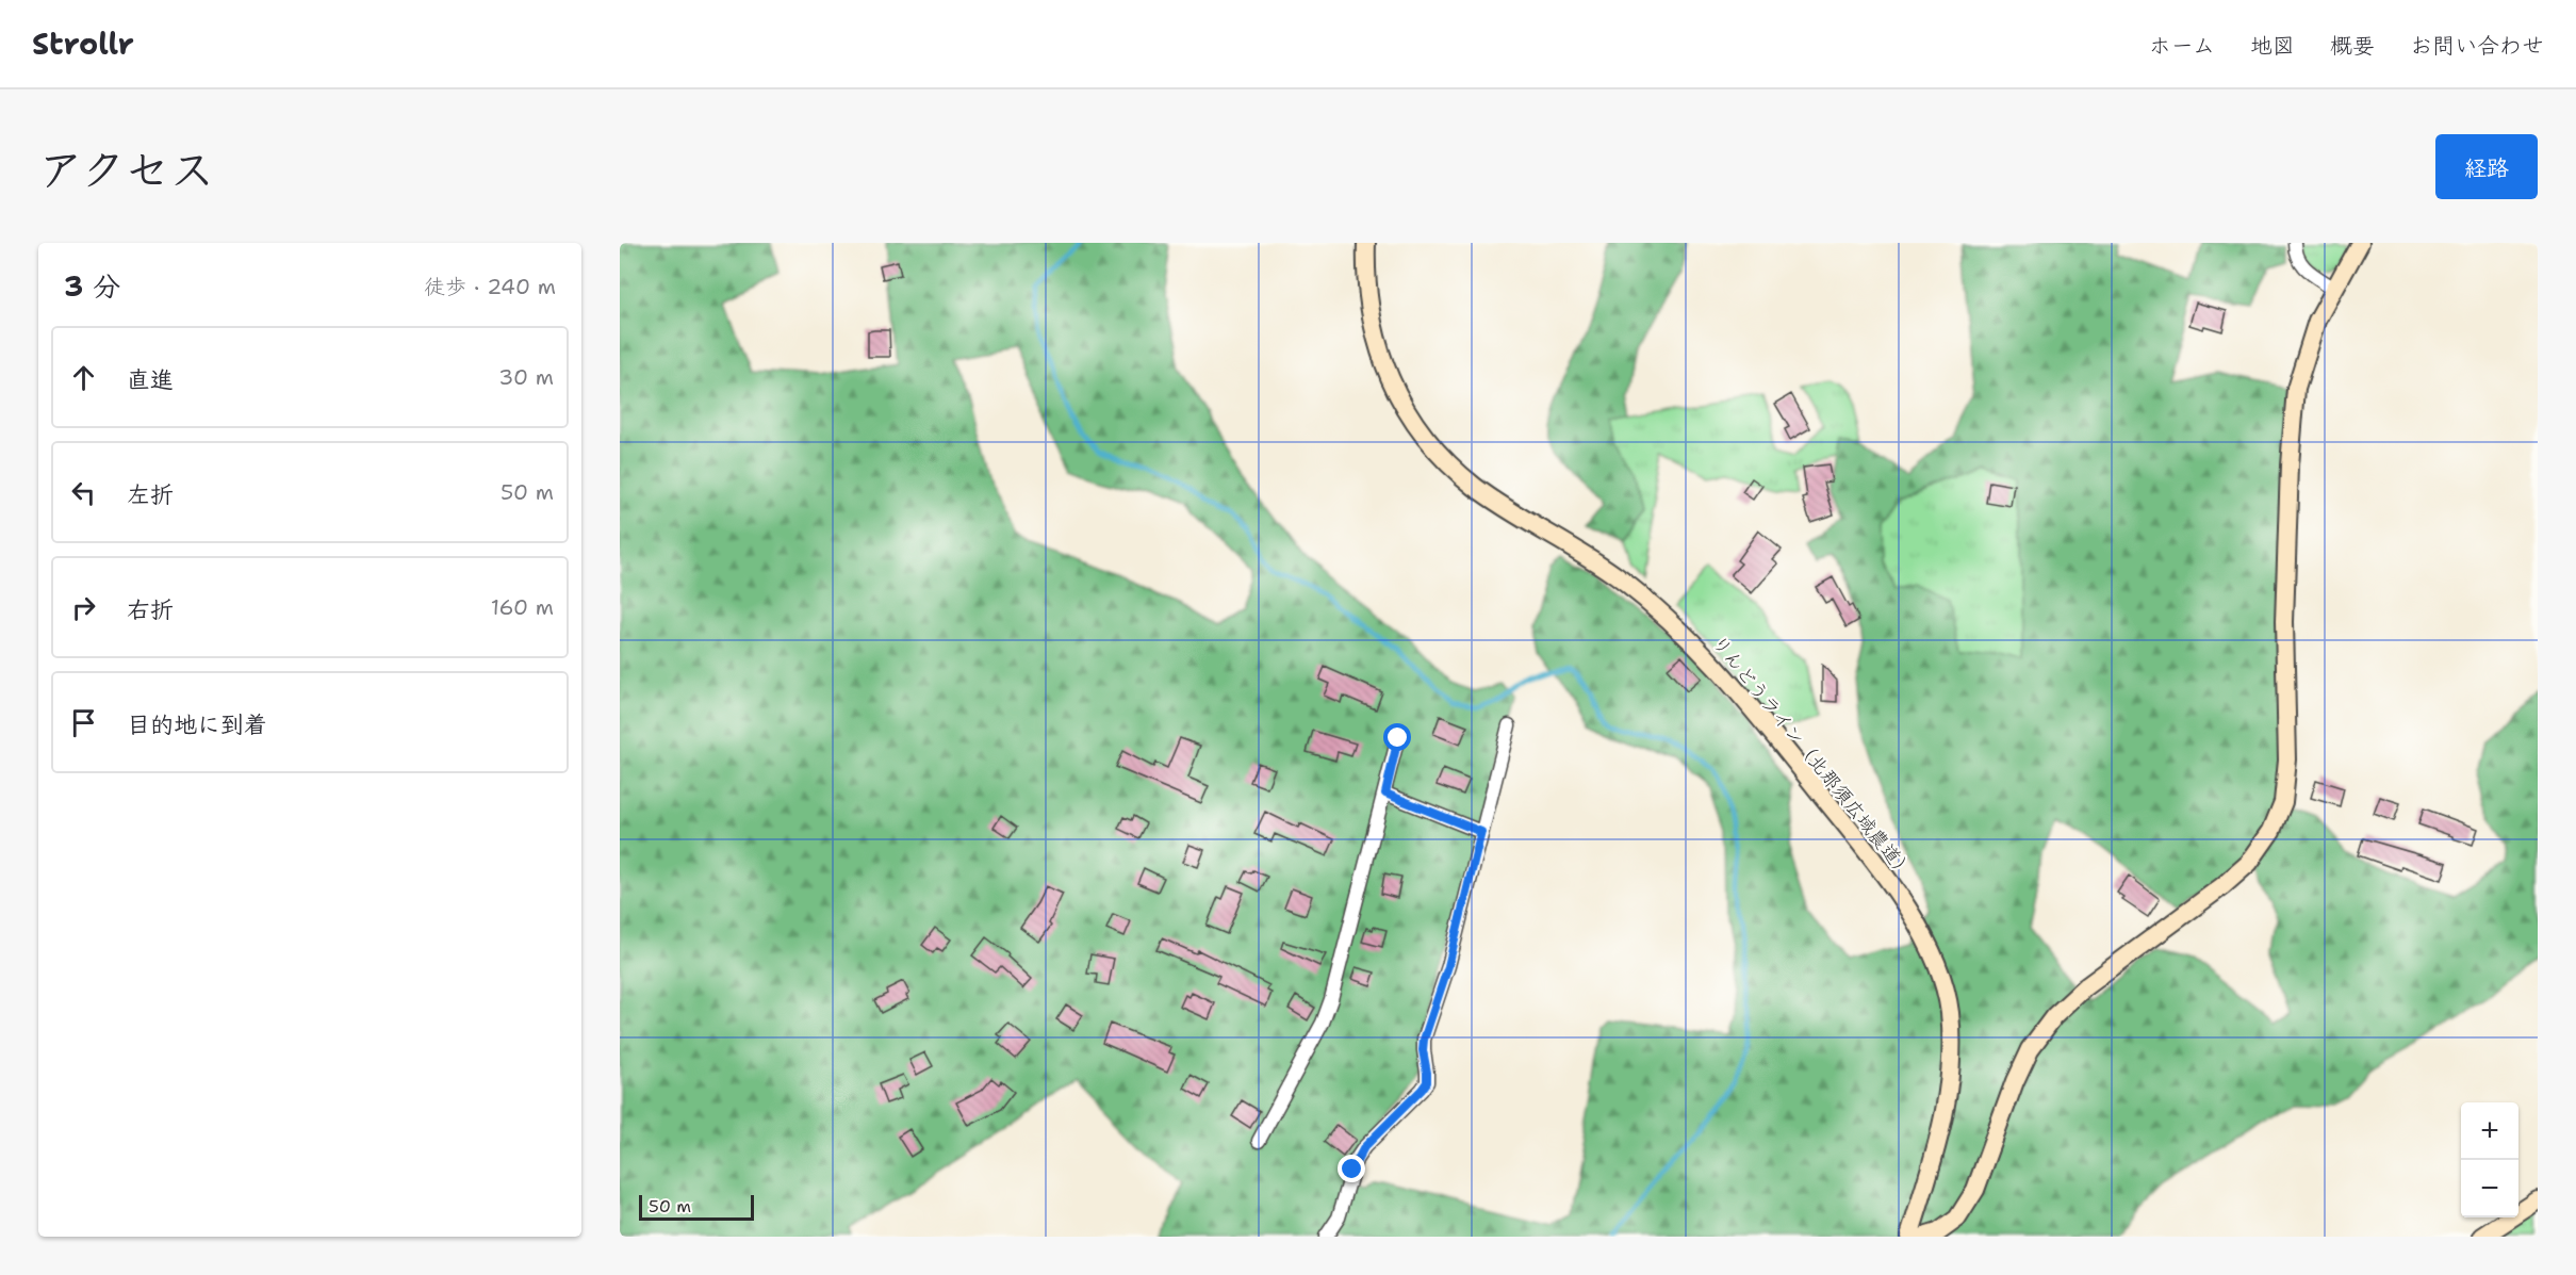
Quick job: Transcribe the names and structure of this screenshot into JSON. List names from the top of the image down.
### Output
{
  "streets": {
    "street": ["りんどうライン（北那須広域農道）"]
  },
  "scale_bar": "50 m",
  "page": {
    "header": "Strollr",
    "nav": [
      "ホーム",
      "地図",
      "概要",
      "お問い合わせ"
    ],
    "title": "アクセス",
    "buttons": "経路",
    "heading": ["3 分", "徒歩 · 240 m"],
    "list": [
      ["直進", "30 m"],
      ["左折", "50 m"],
      ["右折", "160 m"],
      "目的地に到着"
    ],
    "map_buttons": ["+", "−"],
    "scale": "50 m"
  }
}
